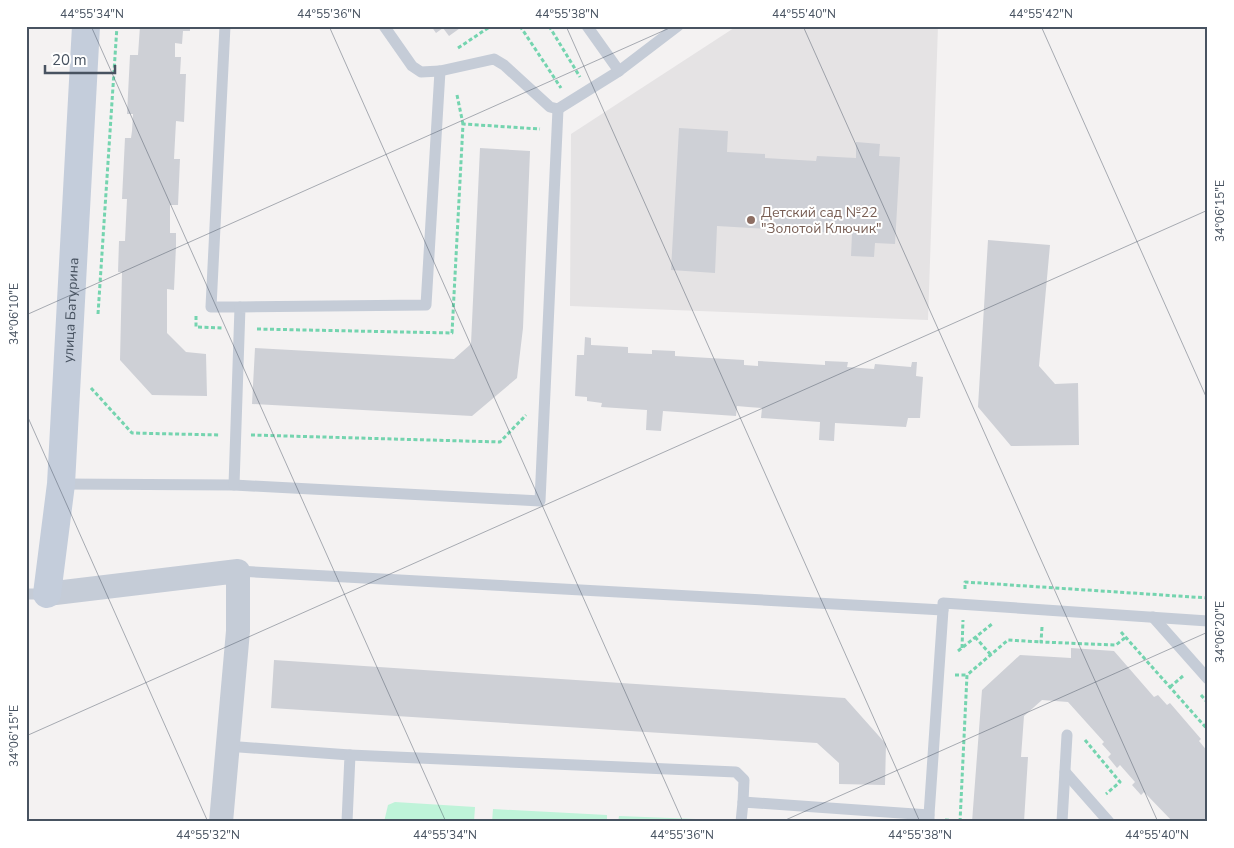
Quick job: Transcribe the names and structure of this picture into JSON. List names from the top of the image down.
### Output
{
  "streets": {
    "street": ["улица Батурина"]
  },
  "places": ["Детский сад №22 \"Золотой Ключик\""],
  "scale_bar": "20 m",
  "coordinates": [
    "44°55'34\"N",
    "44°55'36\"N",
    "44°55'38\"N",
    "44°55'40\"N",
    "44°55'42\"N",
    "34°06'15\"E",
    "34°06'10\"E",
    "34°06'20\"E",
    "44°55'32\"N"
  ]
}
